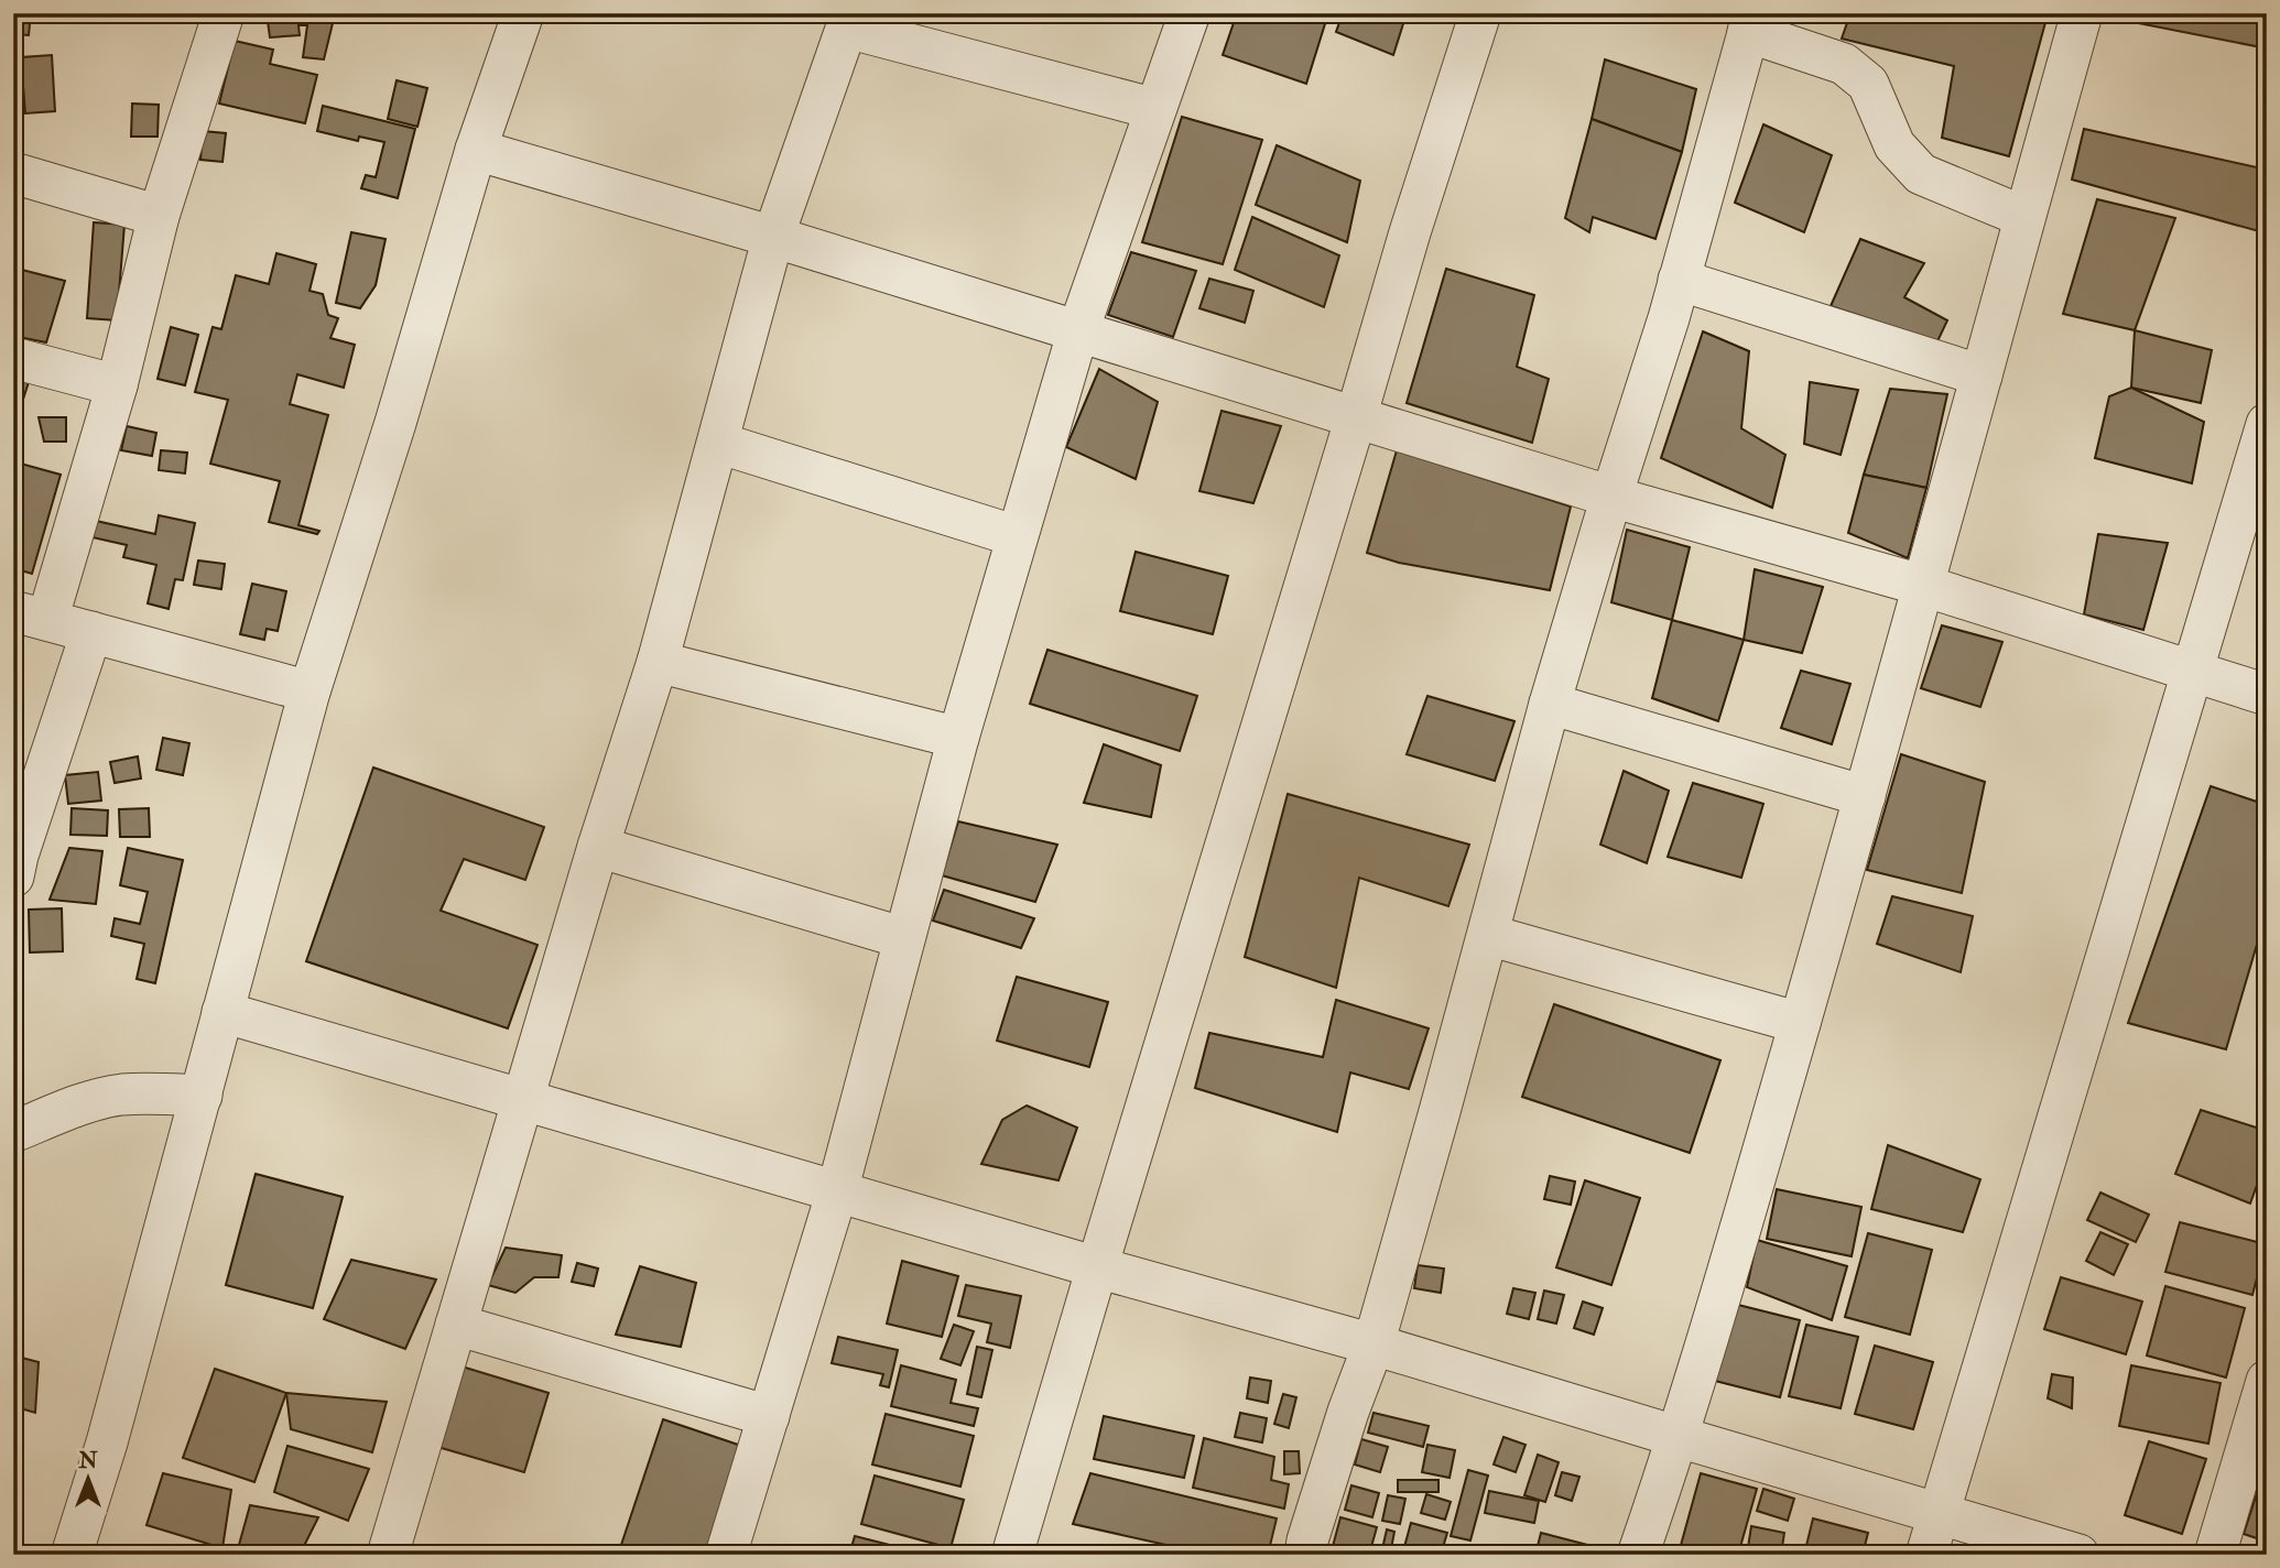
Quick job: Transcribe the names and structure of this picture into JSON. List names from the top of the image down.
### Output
{
  "north": "top"
}
